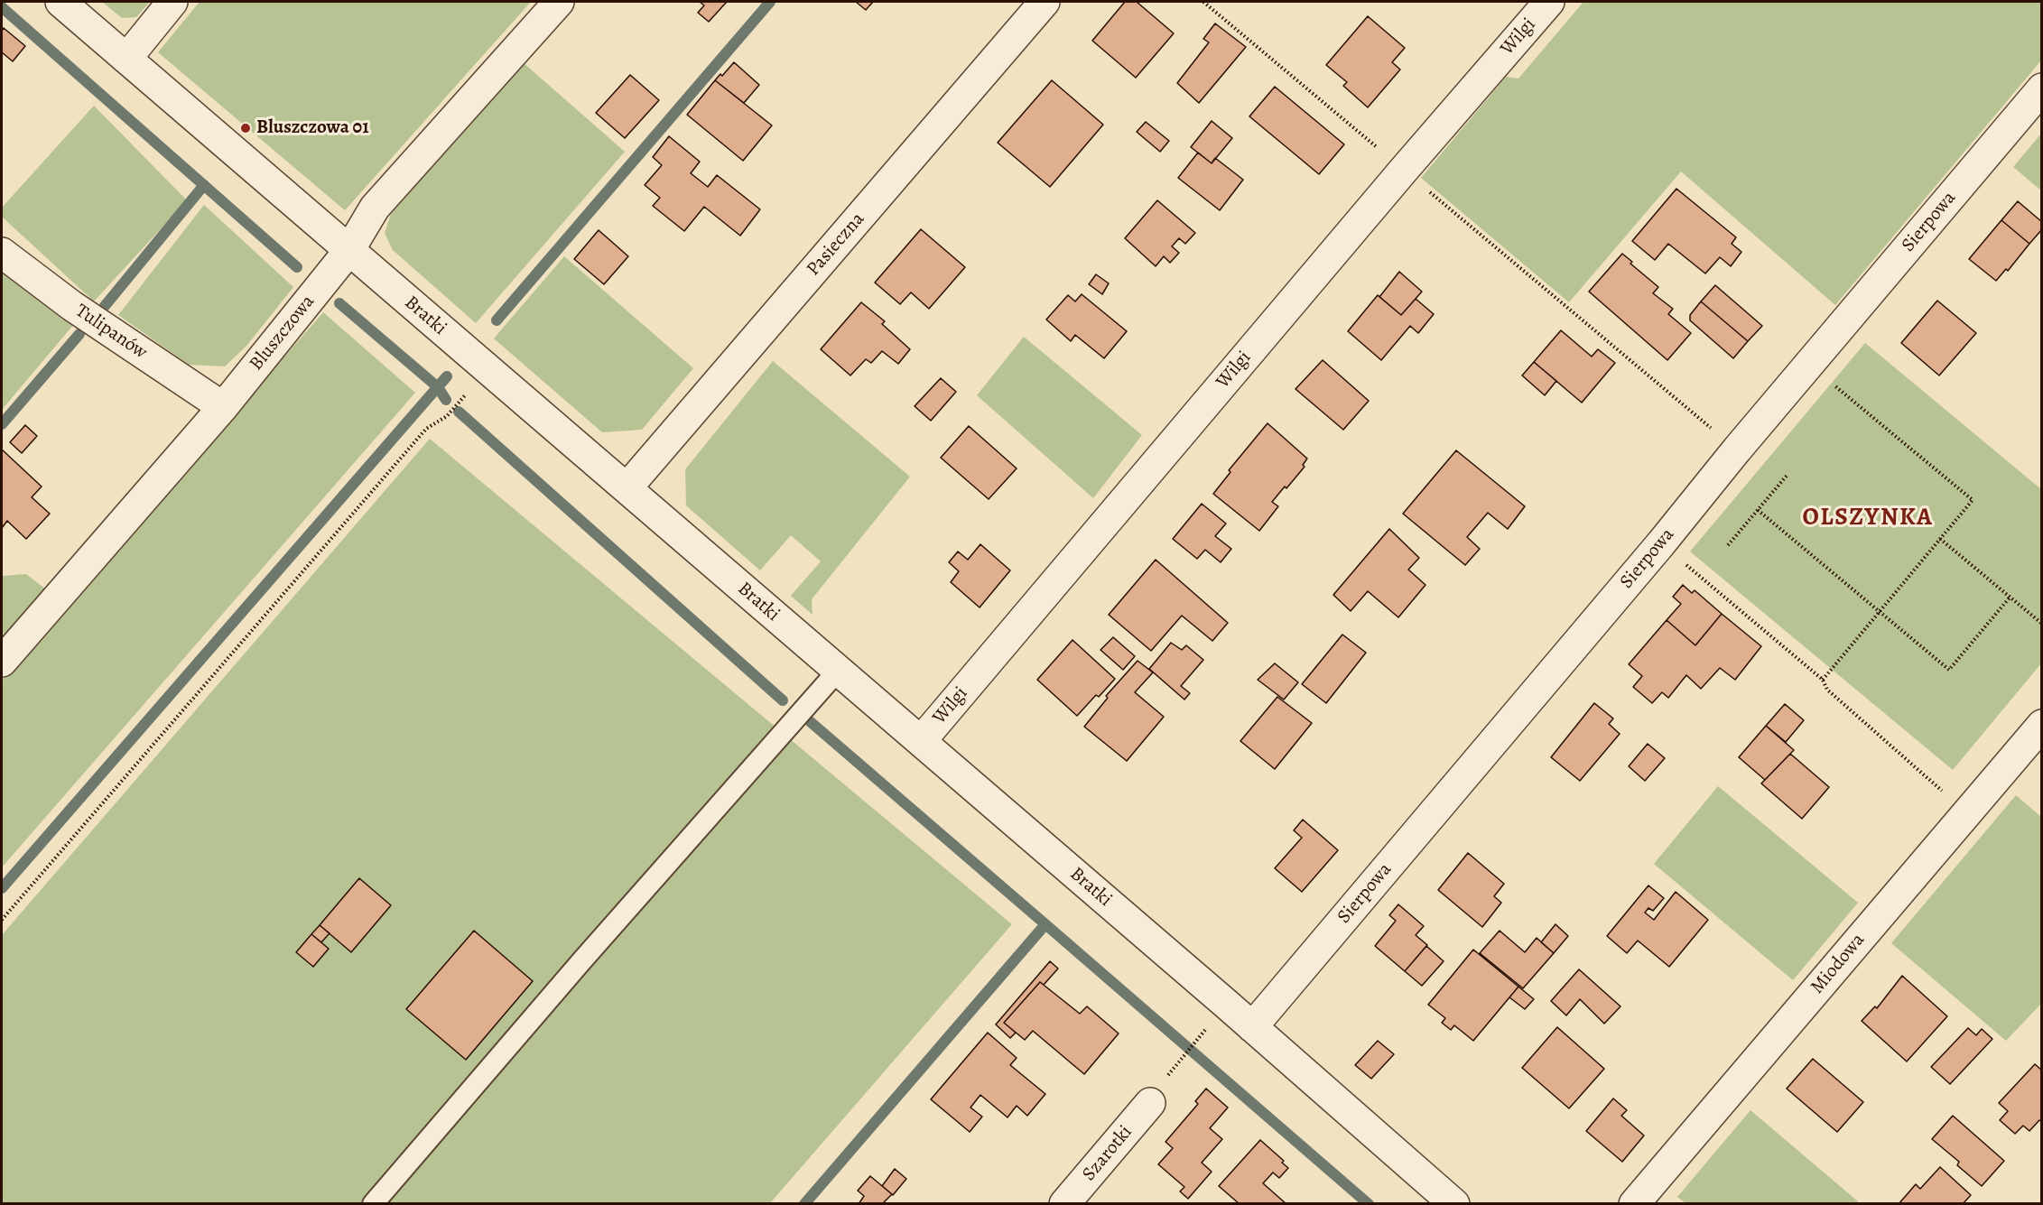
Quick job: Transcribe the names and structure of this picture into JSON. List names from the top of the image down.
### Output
{
  "streets": {
    "street": [
      "Wilgi",
      "Sierpowa",
      "Pasieczna",
      "Bratki",
      "Tulipanów",
      "Bluszczowa",
      "Miodowa",
      "Szarotki"
    ]
  },
  "crossings": [
    ["Wilgi", "Bratki"],
    ["Sierpowa", "Bratki"],
    ["Pasieczna", "Bratki"],
    ["Bratki", "Bluszczowa"],
    ["Tulipanów", "Bluszczowa"]
  ],
  "districts": ["OLSZYNKA"],
  "places": ["Bluszczowa 01"]
}
